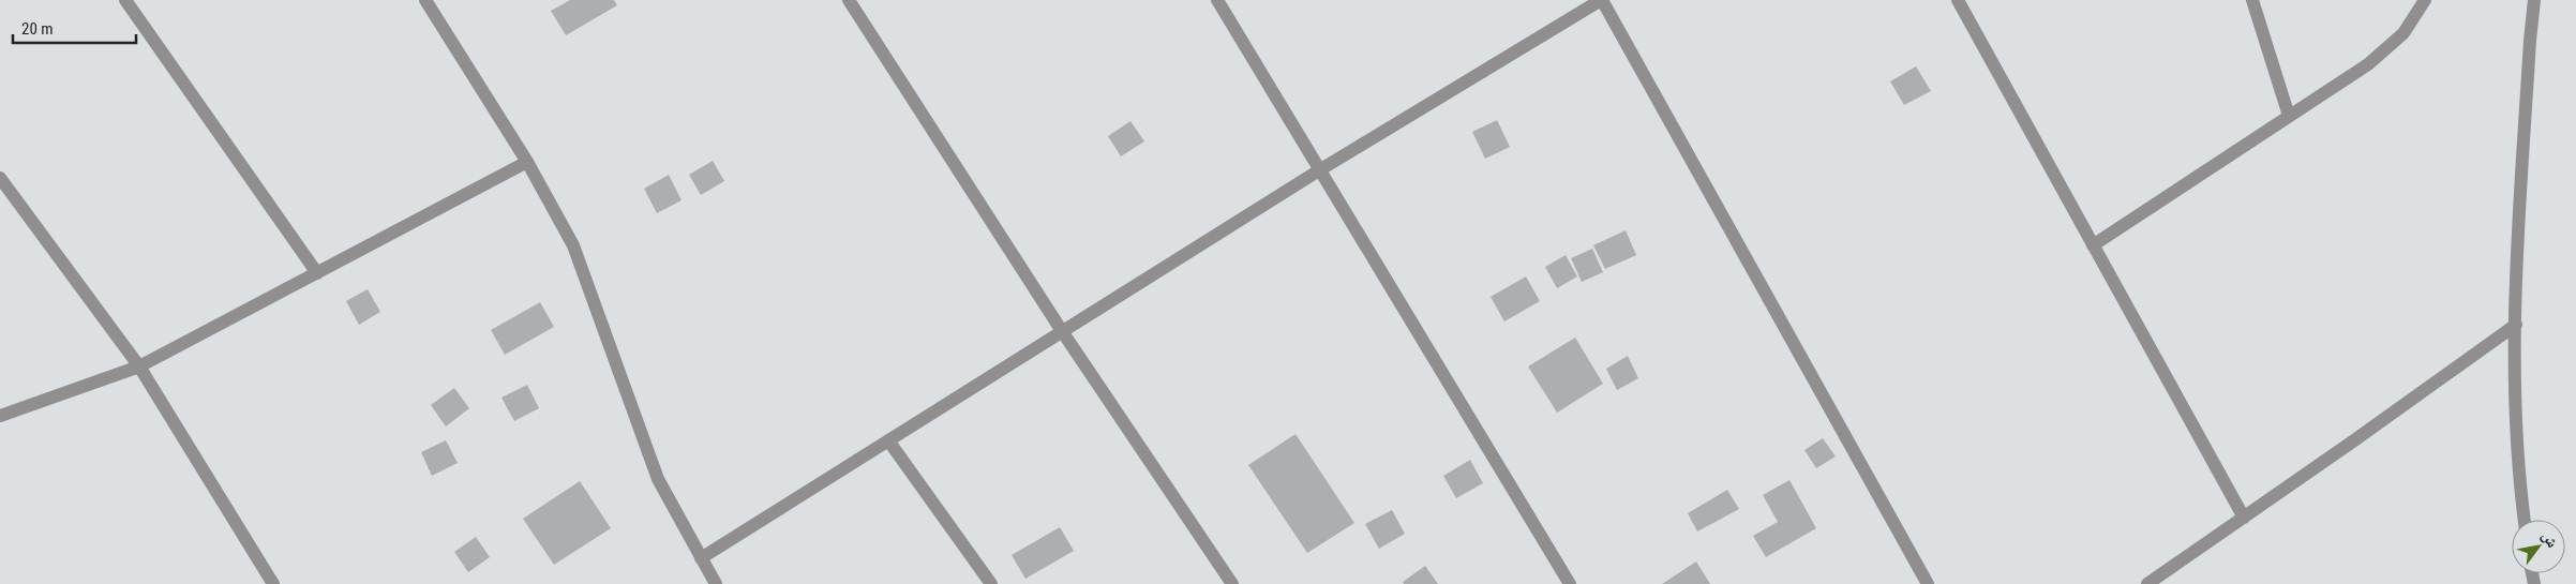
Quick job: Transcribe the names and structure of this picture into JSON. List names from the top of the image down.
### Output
{
  "scale_bar": "20 m",
  "north": "top right"
}
